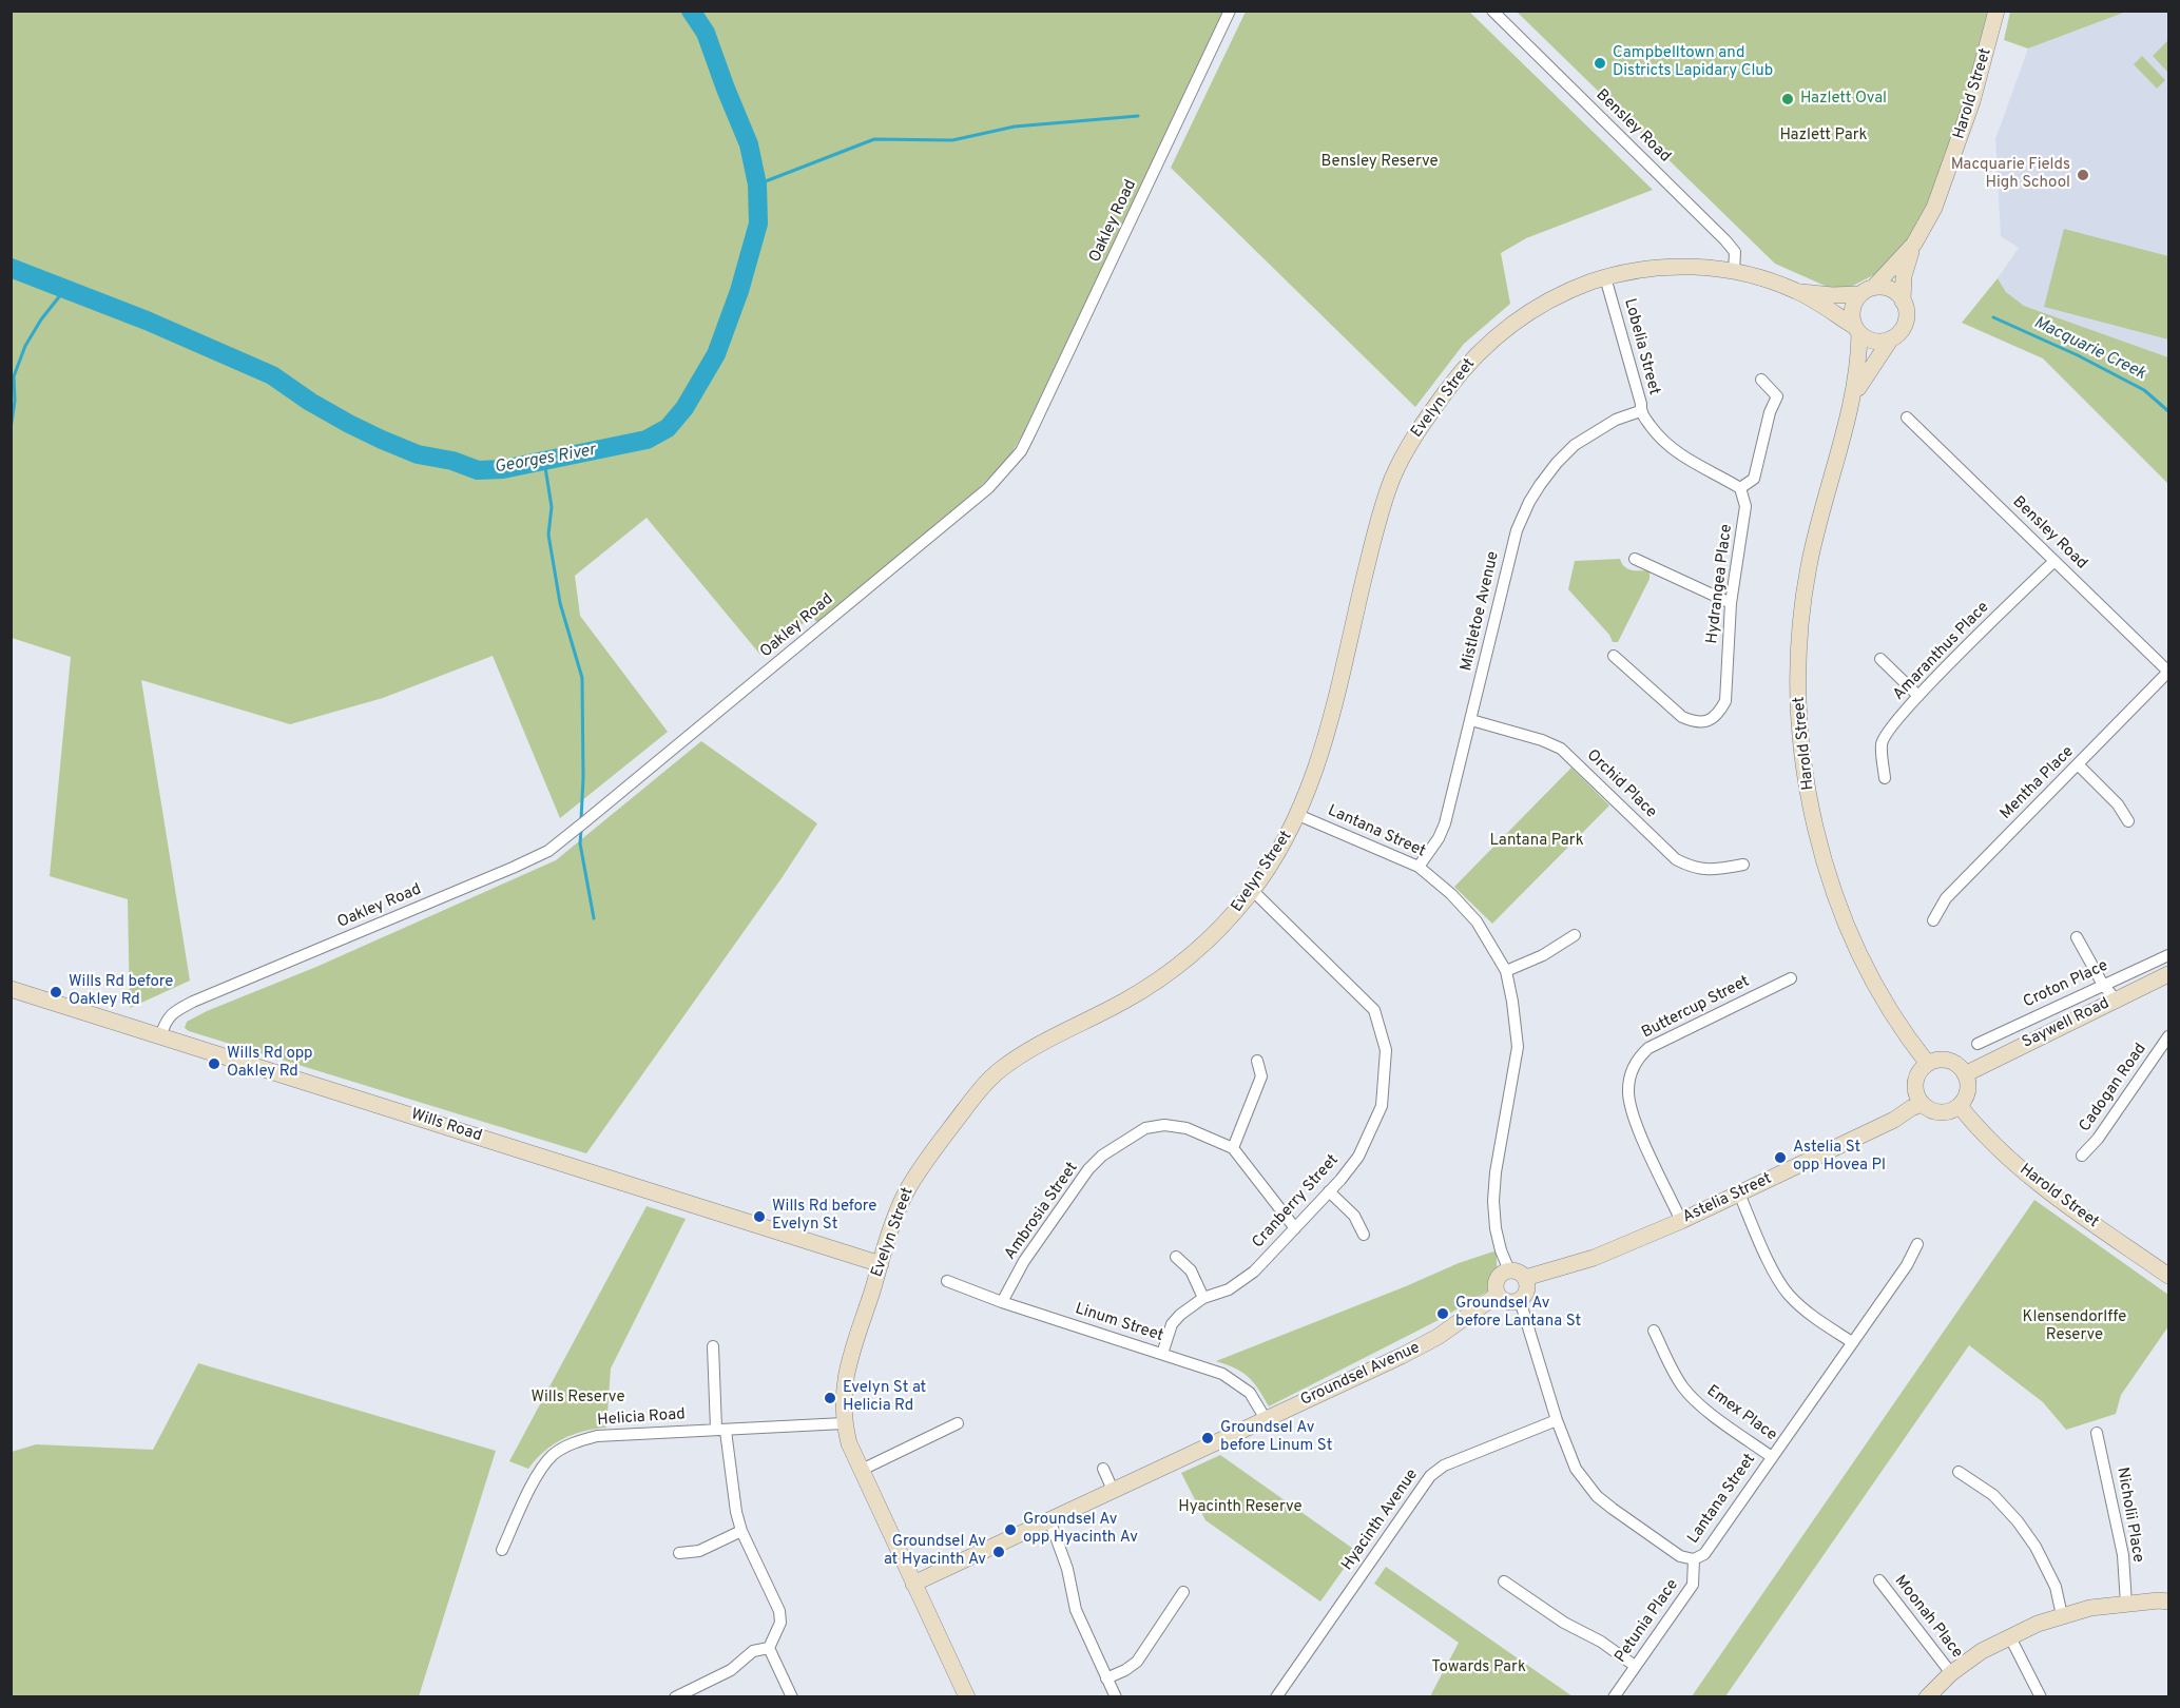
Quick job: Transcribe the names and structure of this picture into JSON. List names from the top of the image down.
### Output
{
  "streets": {
    "street": [
      "Harold Street",
      "Bensley Road",
      "Oakley Road",
      "Lobelia Street",
      "Evelyn Street",
      "Hydrangea Place",
      "Mistletoe Avenue",
      "Amaranthus Place",
      "Mentha Place",
      "Orchid Place",
      "Lantana Street",
      "Croton Place",
      "Buttercup Street",
      "Saywell Road",
      "Cadogan Road",
      "Wills Road",
      "Astelia Street",
      "Cranberry Street",
      "Ambrosia Street",
      "Linum Street",
      "Groundsel Avenue",
      "Emex Place",
      "Helicia Road",
      "Nicholii Place",
      "Hyacinth Avenue",
      "Moonah Place",
      "Petunia Place"
    ]
  },
  "crossings": [
    ["Harold Street", "Evelyn Street"],
    ["Harold Street", "Saywell Road"],
    ["Harold Street", "Astelia Street"],
    ["Bensley Road", "Evelyn Street"],
    ["Bensley Road", "Amaranthus Place"],
    ["Bensley Road", "Mentha Place"],
    ["Oakley Road", "Wills Road"],
    ["Lobelia Street", "Evelyn Street"],
    ["Lobelia Street", "Hydrangea Place"],
    ["Lobelia Street", "Mistletoe Avenue"],
    ["Evelyn Street", "Lantana Street"],
    ["Evelyn Street", "Wills Road"],
    ["Evelyn Street", "Cranberry Street"],
    ["Evelyn Street", "Groundsel Avenue"],
    ["Evelyn Street", "Helicia Road"],
    ["Mistletoe Avenue", "Orchid Place"],
    ["Mistletoe Avenue", "Lantana Street"],
    ["Lantana Street", "Astelia Street"],
    ["Lantana Street", "Groundsel Avenue"],
    ["Lantana Street", "Emex Place"],
    ["Lantana Street", "Hyacinth Avenue"],
    ["Lantana Street", "Petunia Place"],
    ["Buttercup Street", "Astelia Street"],
    ["Saywell Road", "Astelia Street"],
    ["Astelia Street", "Groundsel Avenue"],
    ["Cranberry Street", "Ambrosia Street"],
    ["Cranberry Street", "Linum Street"],
    ["Ambrosia Street", "Linum Street"],
    ["Linum Street", "Groundsel Avenue"]
  ],
  "water": ["Macquarie Creek", "Georges River"],
  "parks": [
    "Hazlett Park",
    "Bensley Reserve",
    "Lantana Park",
    "Klensendorlffe Reserve",
    "Wills Reserve",
    "Hyacinth Reserve",
    "Towards Park"
  ],
  "places": [
    "Campbelltown and Districts Lapidary Club",
    "Hazlett Oval",
    "Macquarie Fields High School",
    "Wills Rd before Oakley Rd",
    "Wills Rd opp Oakley Rd",
    "Astelia St opp Hovea Pl",
    "Wills Rd before Evelyn St",
    "Groundsel Av before Lantana St",
    "Evelyn St at Helicia Rd",
    "Groundsel Av before Linum St",
    "Groundsel Av opp Hyacinth Av",
    "Groundsel Av at Hyacinth Av"
  ]
}
